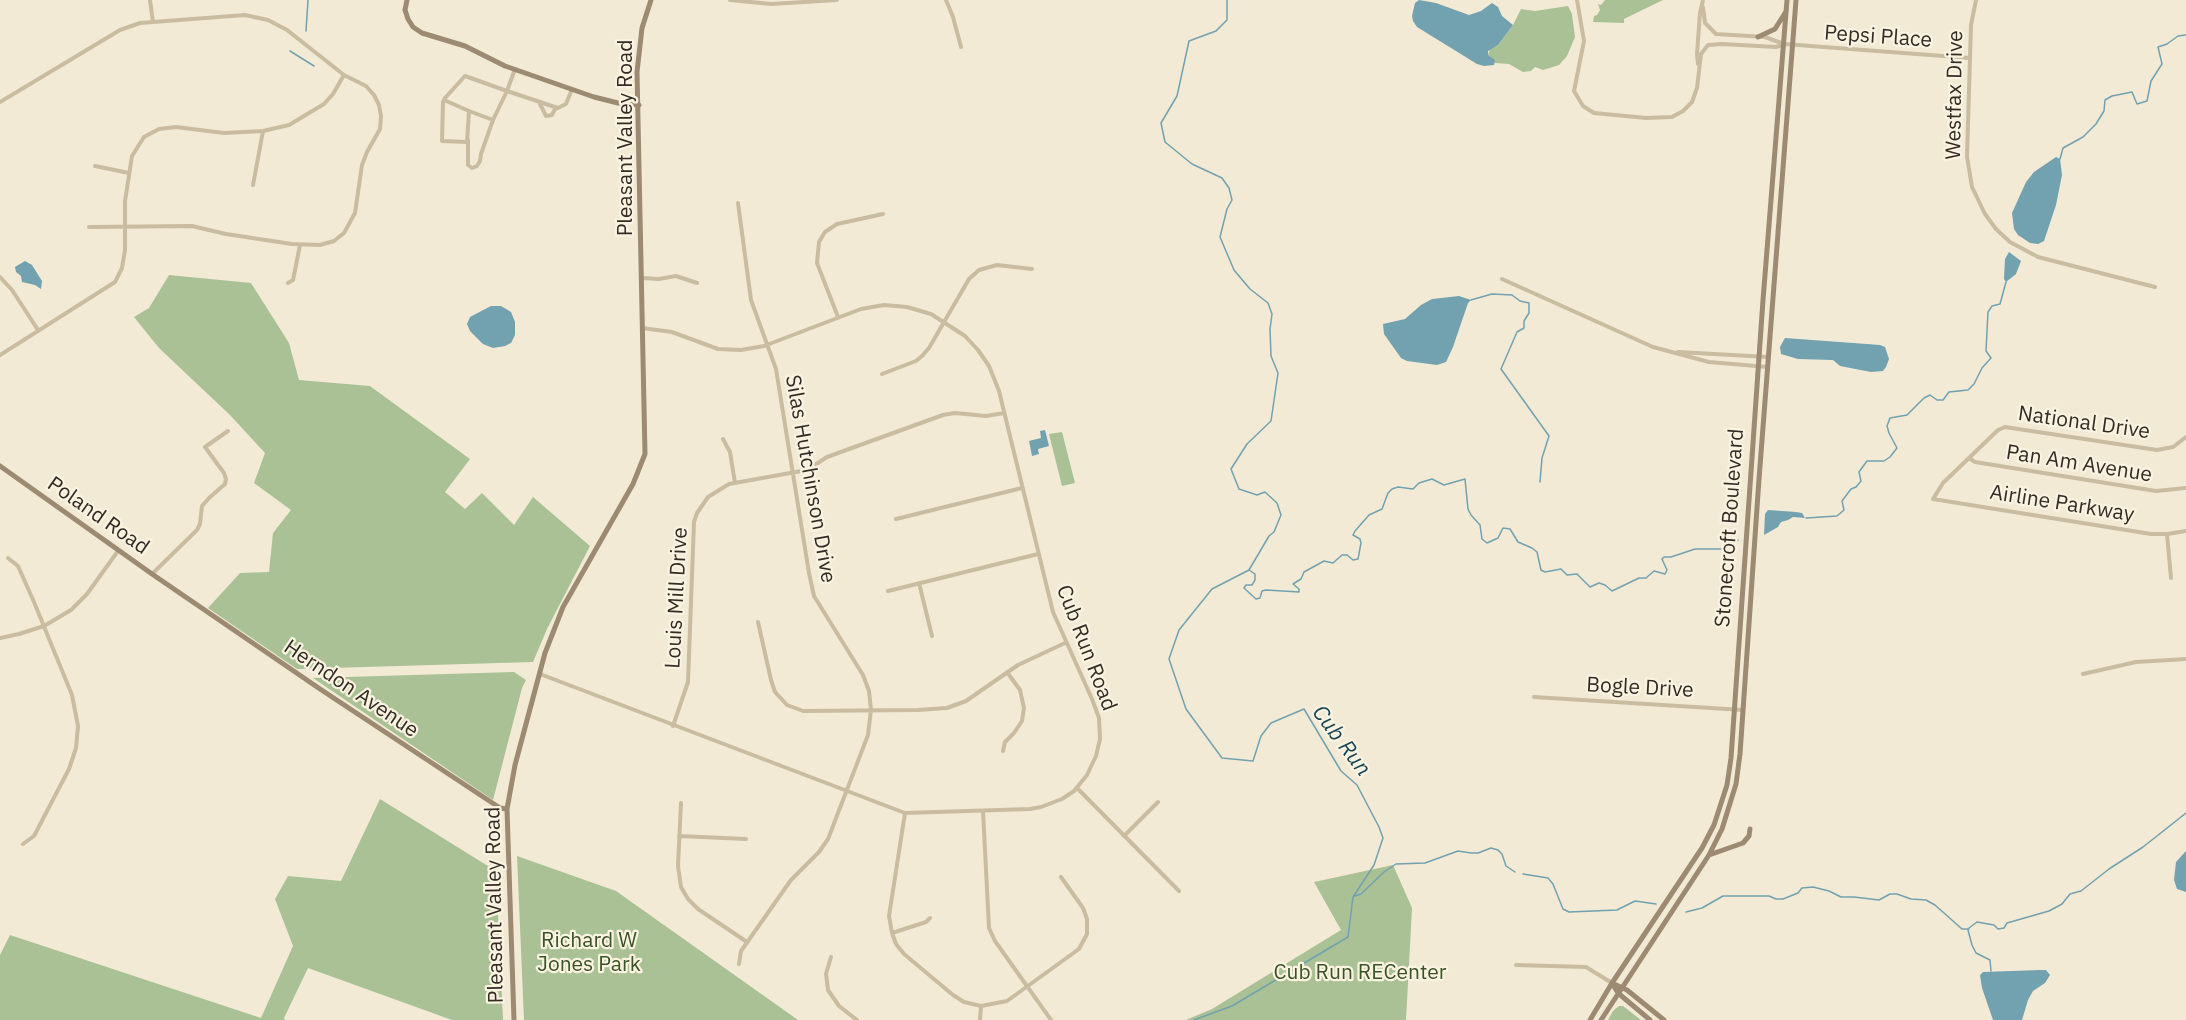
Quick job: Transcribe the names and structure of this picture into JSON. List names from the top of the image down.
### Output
{
  "streets": {
    "main road": [
      "Pleasant Valley Road",
      "Poland Road",
      "Stonecroft Boulevard",
      "Herndon Avenue"
    ],
    "street": [
      "Pepsi Place",
      "Westfax Drive",
      "National Drive",
      "Pan Am Avenue",
      "Silas Hutchinson Drive",
      "Airline Parkway",
      "Louis Mill Drive",
      "Cub Run Road",
      "Bogle Drive"
    ]
  },
  "crossings": [
    ["Pepsi Place", "Westfax Drive"],
    ["Pepsi Place", "Stonecroft Boulevard"],
    ["Pleasant Valley Road", "Cub Run Road"],
    ["Pleasant Valley Road", "Herndon Avenue"],
    ["National Drive", "Pan Am Avenue"],
    ["National Drive", "Airline Parkway"],
    ["Silas Hutchinson Drive", "Louis Mill Drive"],
    ["Silas Hutchinson Drive", "Cub Run Road"],
    ["Poland Road", "Herndon Avenue"],
    ["Stonecroft Boulevard", "Bogle Drive"],
    ["Louis Mill Drive", "Cub Run Road"]
  ],
  "water": ["Cub Run"],
  "parks": ["Richard W Jones Park", "Cub Run RECenter"]
}
